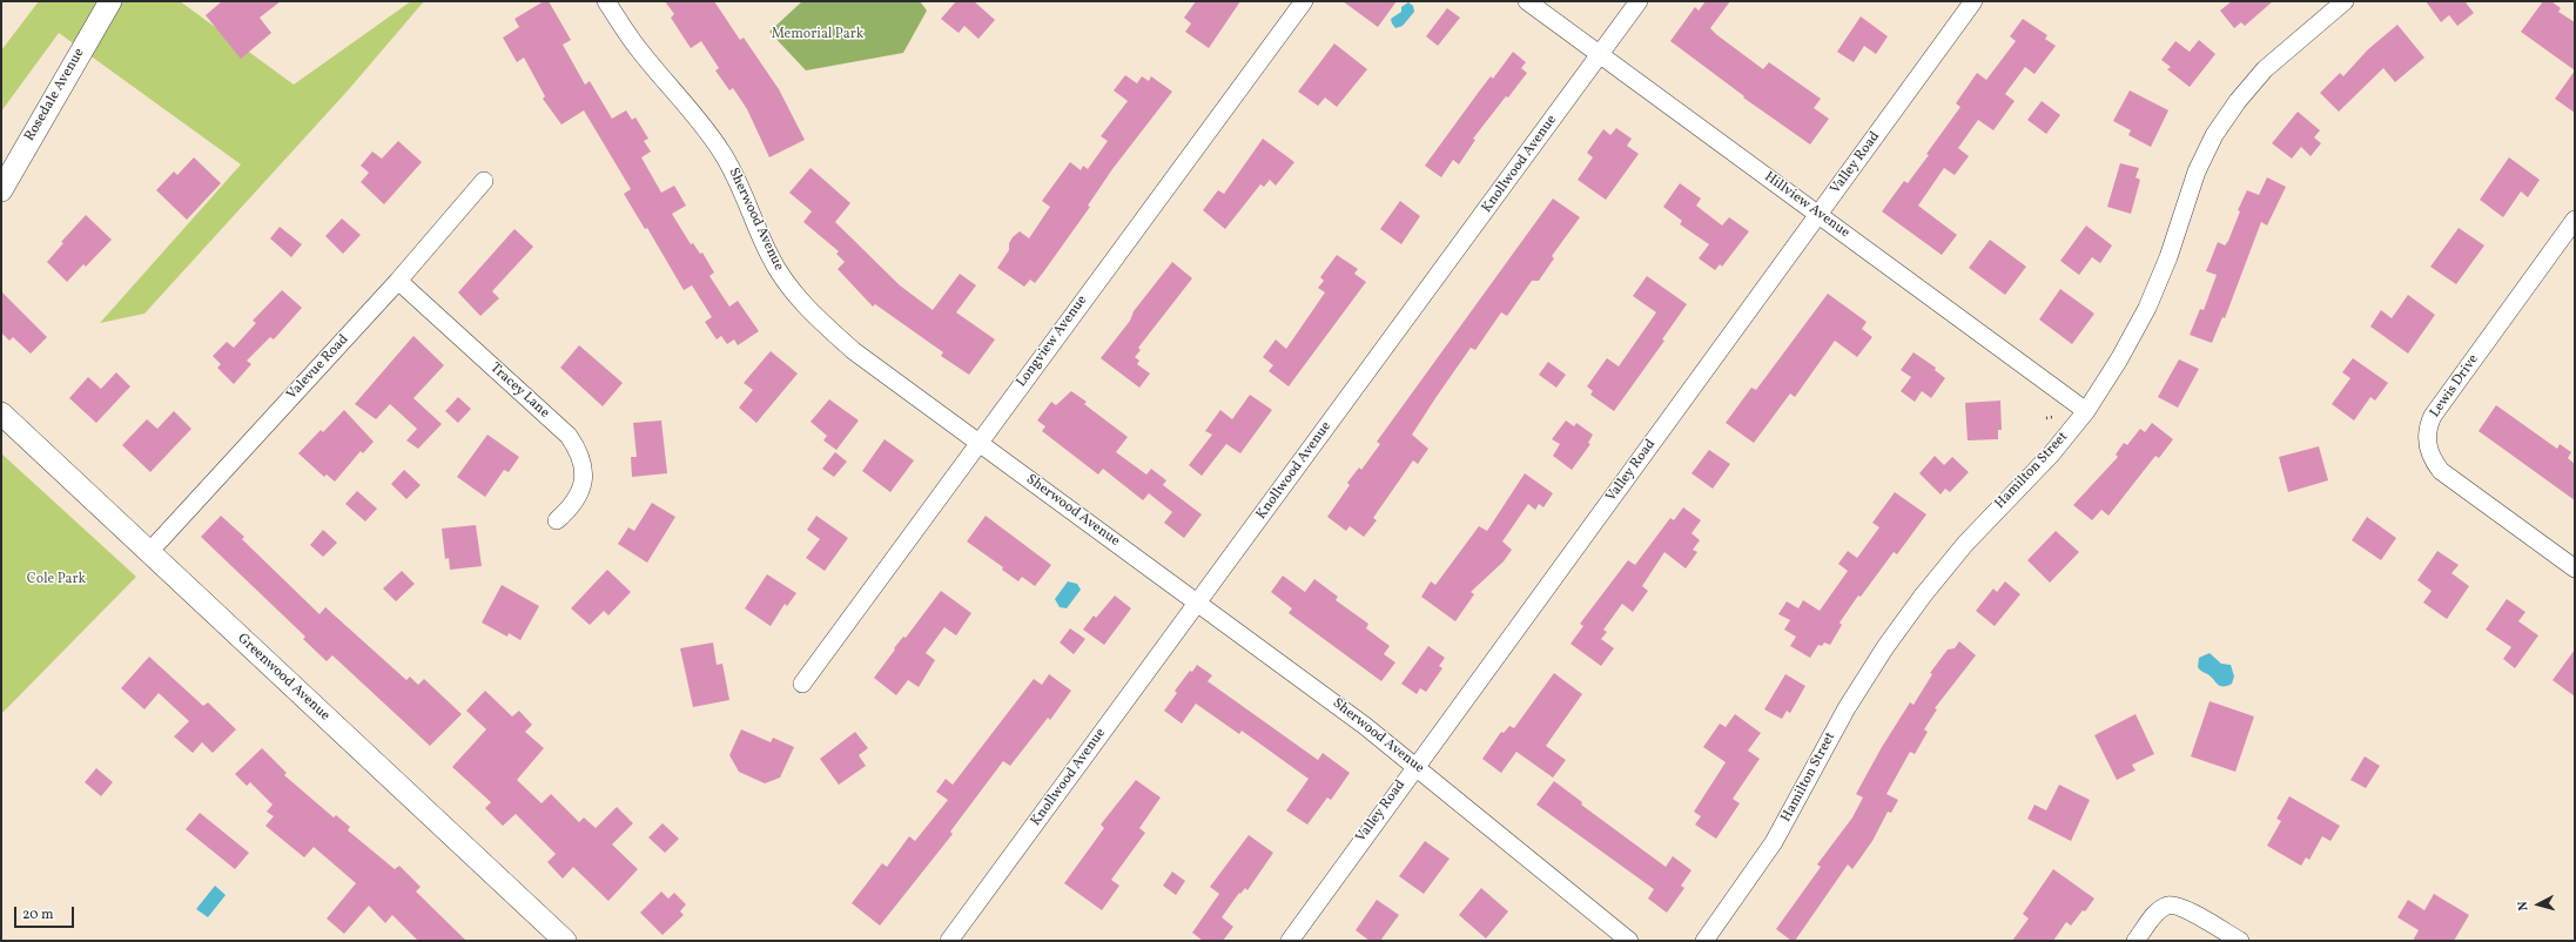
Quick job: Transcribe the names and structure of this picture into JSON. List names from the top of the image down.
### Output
{
  "streets": {
    "street": [
      "Rosedale Avenue",
      "Valley Road",
      "Knollwood Avenue",
      "Hillview Avenue",
      "Sherwood Avenue",
      "Longview Avenue",
      "Valevue Road",
      "Lewis Drive",
      "Tracey Lane",
      "Hamilton Street",
      "Greenwood Avenue"
    ]
  },
  "crossings": [
    ["Valley Road", "Hillview Avenue"],
    ["Valley Road", "Sherwood Avenue"],
    ["Knollwood Avenue", "Hillview Avenue"],
    ["Knollwood Avenue", "Sherwood Avenue"],
    ["Hillview Avenue", "Hamilton Street"],
    ["Sherwood Avenue", "Longview Avenue"],
    ["Valevue Road", "Tracey Lane"],
    ["Valevue Road", "Greenwood Avenue"]
  ],
  "parks": ["Memorial Park", "Cole Park"],
  "scale_bar": "20 m",
  "north": "left"
}
